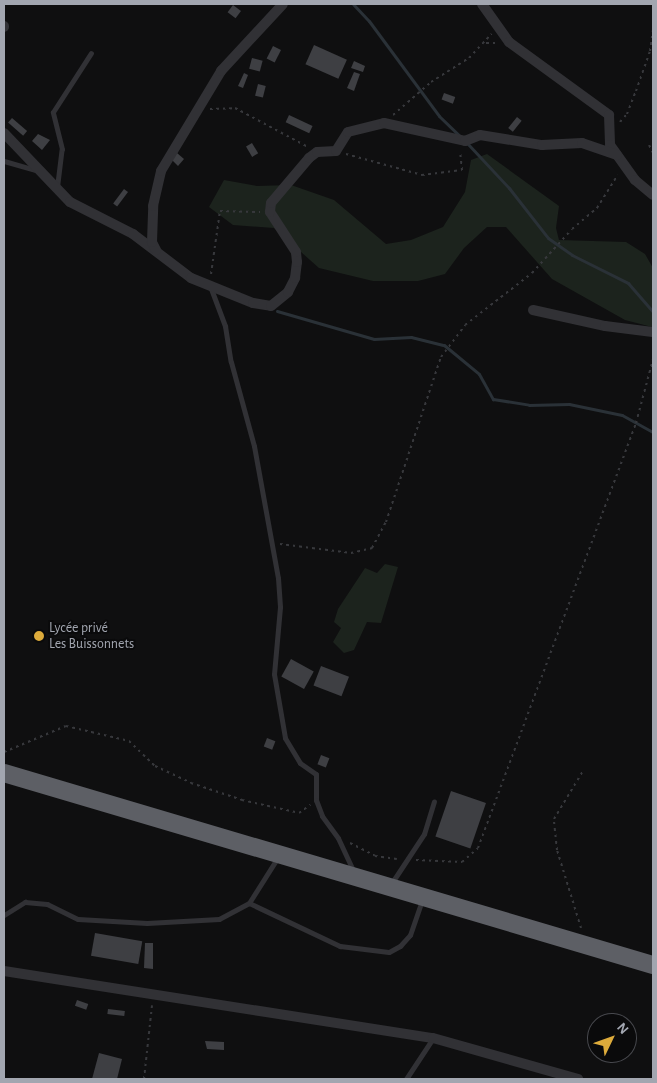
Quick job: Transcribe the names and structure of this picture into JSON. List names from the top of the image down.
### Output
{
  "places": ["Lycée privé Les Buissonnets"],
  "north": "top right"
}
